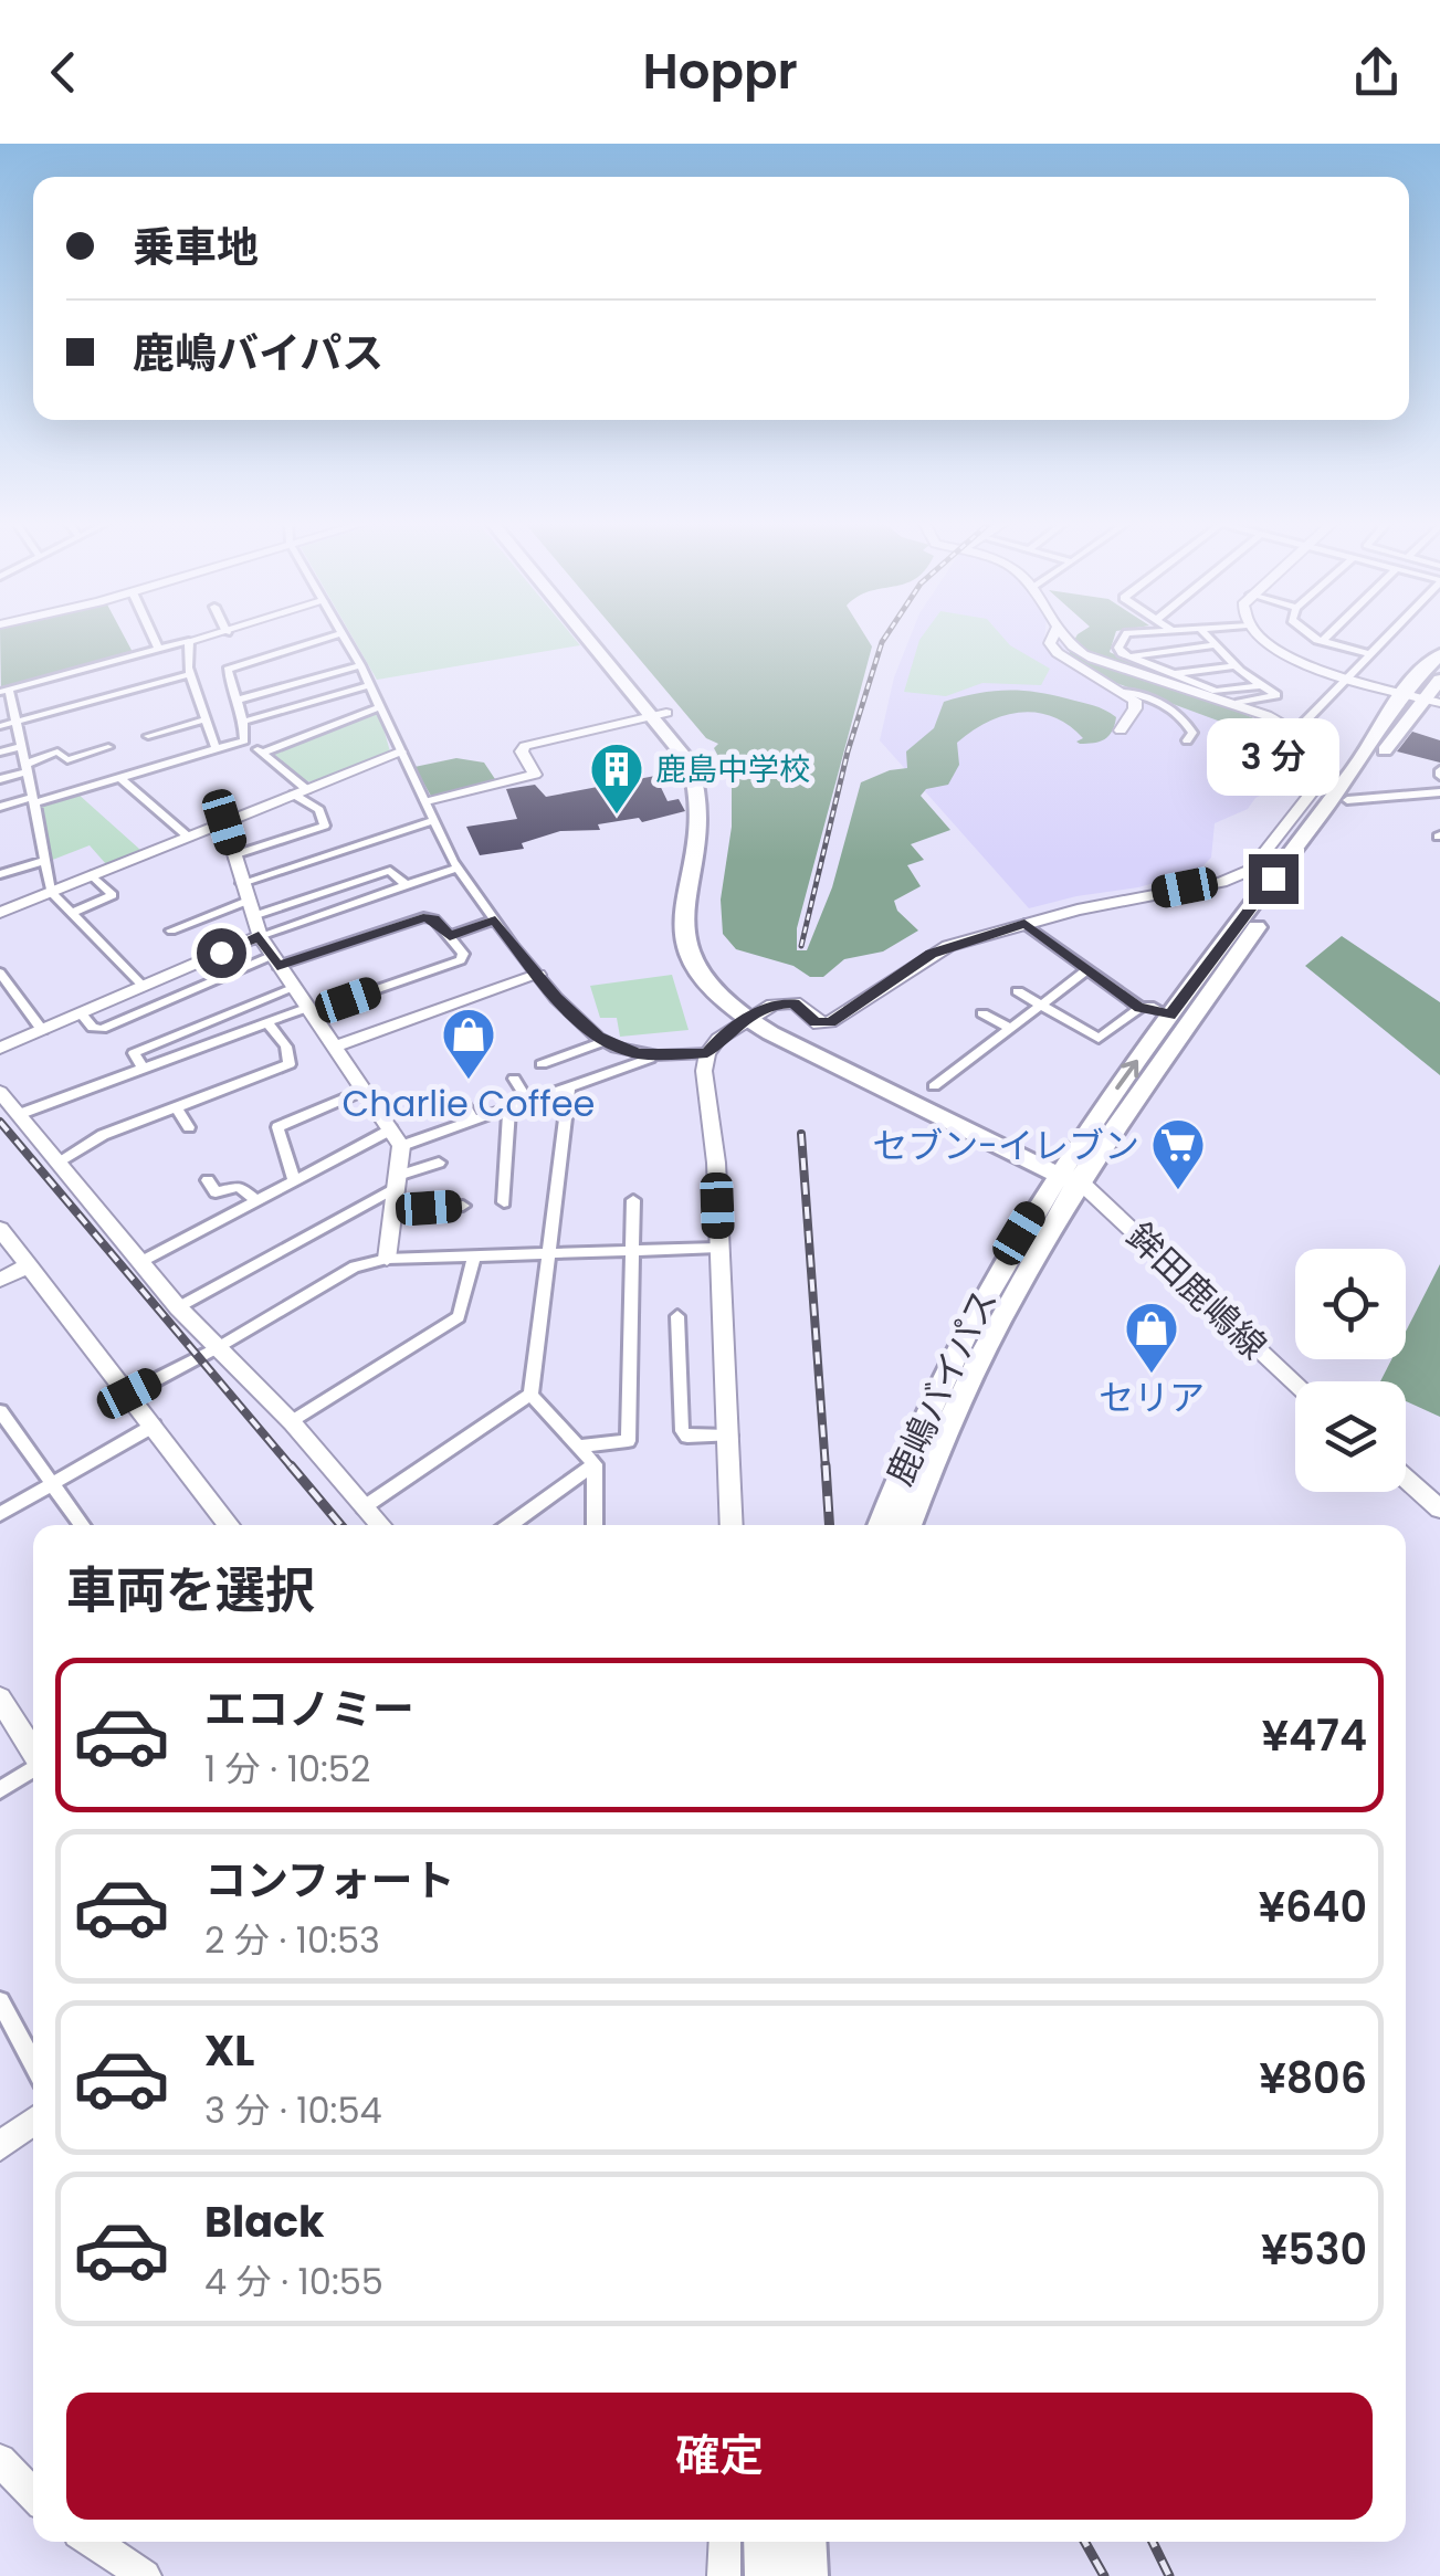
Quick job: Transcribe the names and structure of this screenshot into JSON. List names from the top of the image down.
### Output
{
  "streets": {
    "highway": ["鹿嶋バイパス"],
    "street": ["鉾田鹿嶋線"]
  },
  "crossings": [
    ["鉾田鹿嶋線", "鹿嶋バイパス"]
  ],
  "places": {
    "building": ["鹿島中学校"],
    "shop": ["Charlie Coffee", "セリア"],
    "supermarket": ["セブン-イレブン"]
  },
  "page": {
    "header": "Hoppr",
    "banner": ["乗車地", "鹿嶋バイパス"],
    "bubble": "3 分",
    "heading": "車両を選択",
    "list": [
      {
        "name": "エコノミー",
        "note": "1 分 · 10:52",
        "value": "¥474"
      },
      {
        "name": "コンフォート",
        "note": "2 分 · 10:53",
        "value": "¥640"
      },
      {
        "name": "XL",
        "note": "3 分 · 10:54",
        "value": "¥806"
      },
      {
        "name": "Black",
        "note": "4 分 · 10:55",
        "value": "¥530"
      }
    ],
    "buttons": "確定"
  }
}
